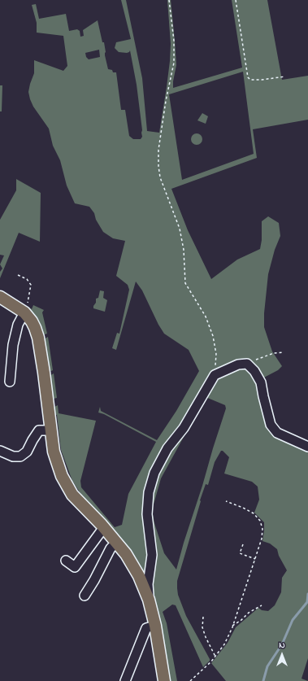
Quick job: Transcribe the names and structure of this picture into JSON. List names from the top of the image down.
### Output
{
  "north": "top"
}
